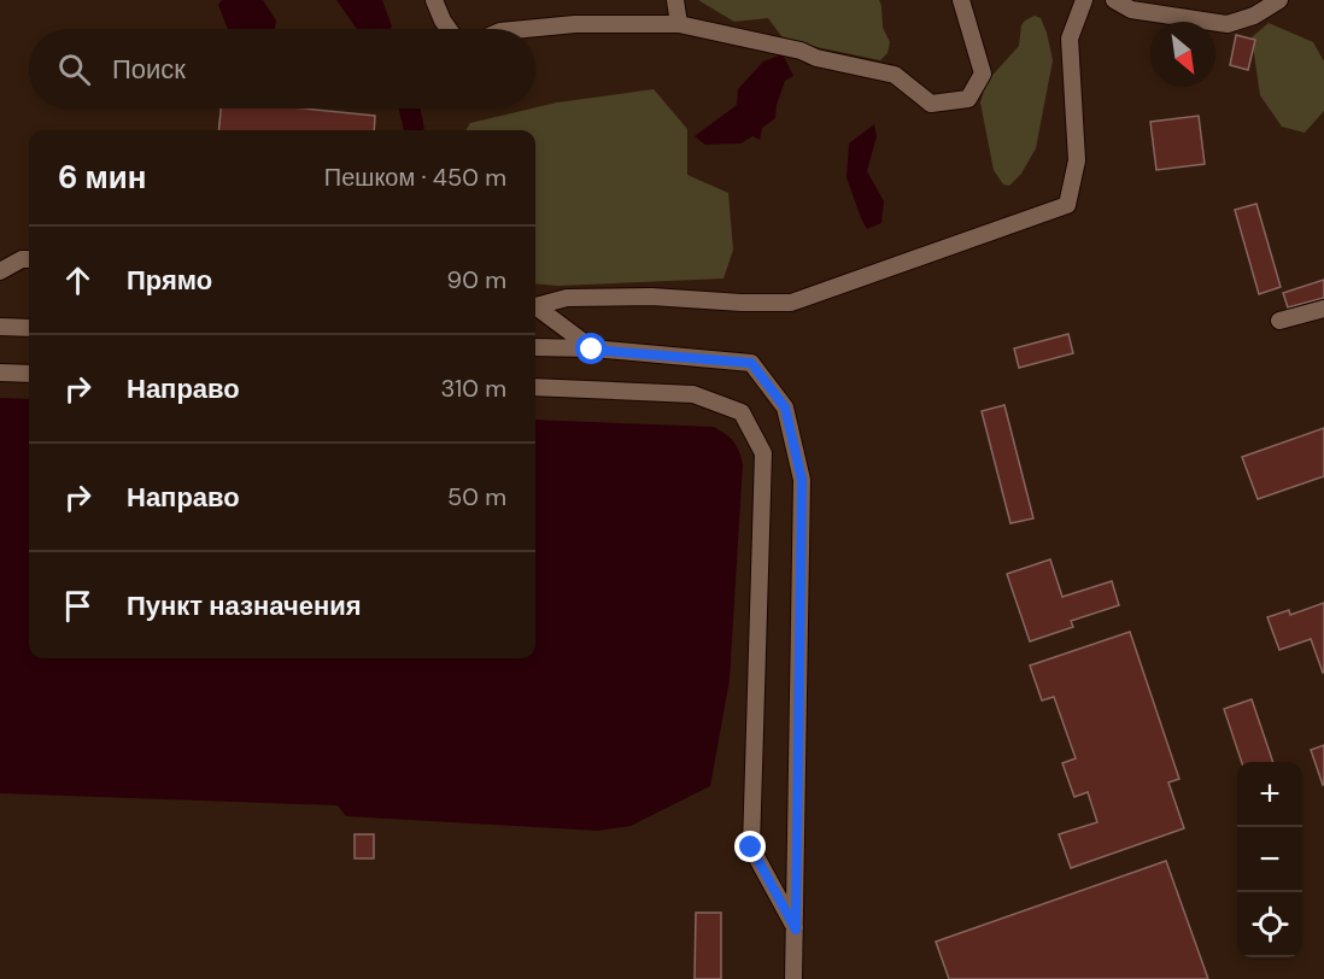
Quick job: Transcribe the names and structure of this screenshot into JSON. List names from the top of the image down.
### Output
{
  "north": "bottom right",
  "page": {
    "search": "Поиск",
    "heading": ["6 мин", "Пешком · 450 m"],
    "list": [
      ["Прямо", "90 m"],
      ["Направо", "310 m"],
      ["Направо", "50 m"],
      "Пункт назначения"
    ],
    "map_buttons": ["+", "−"]
  }
}
